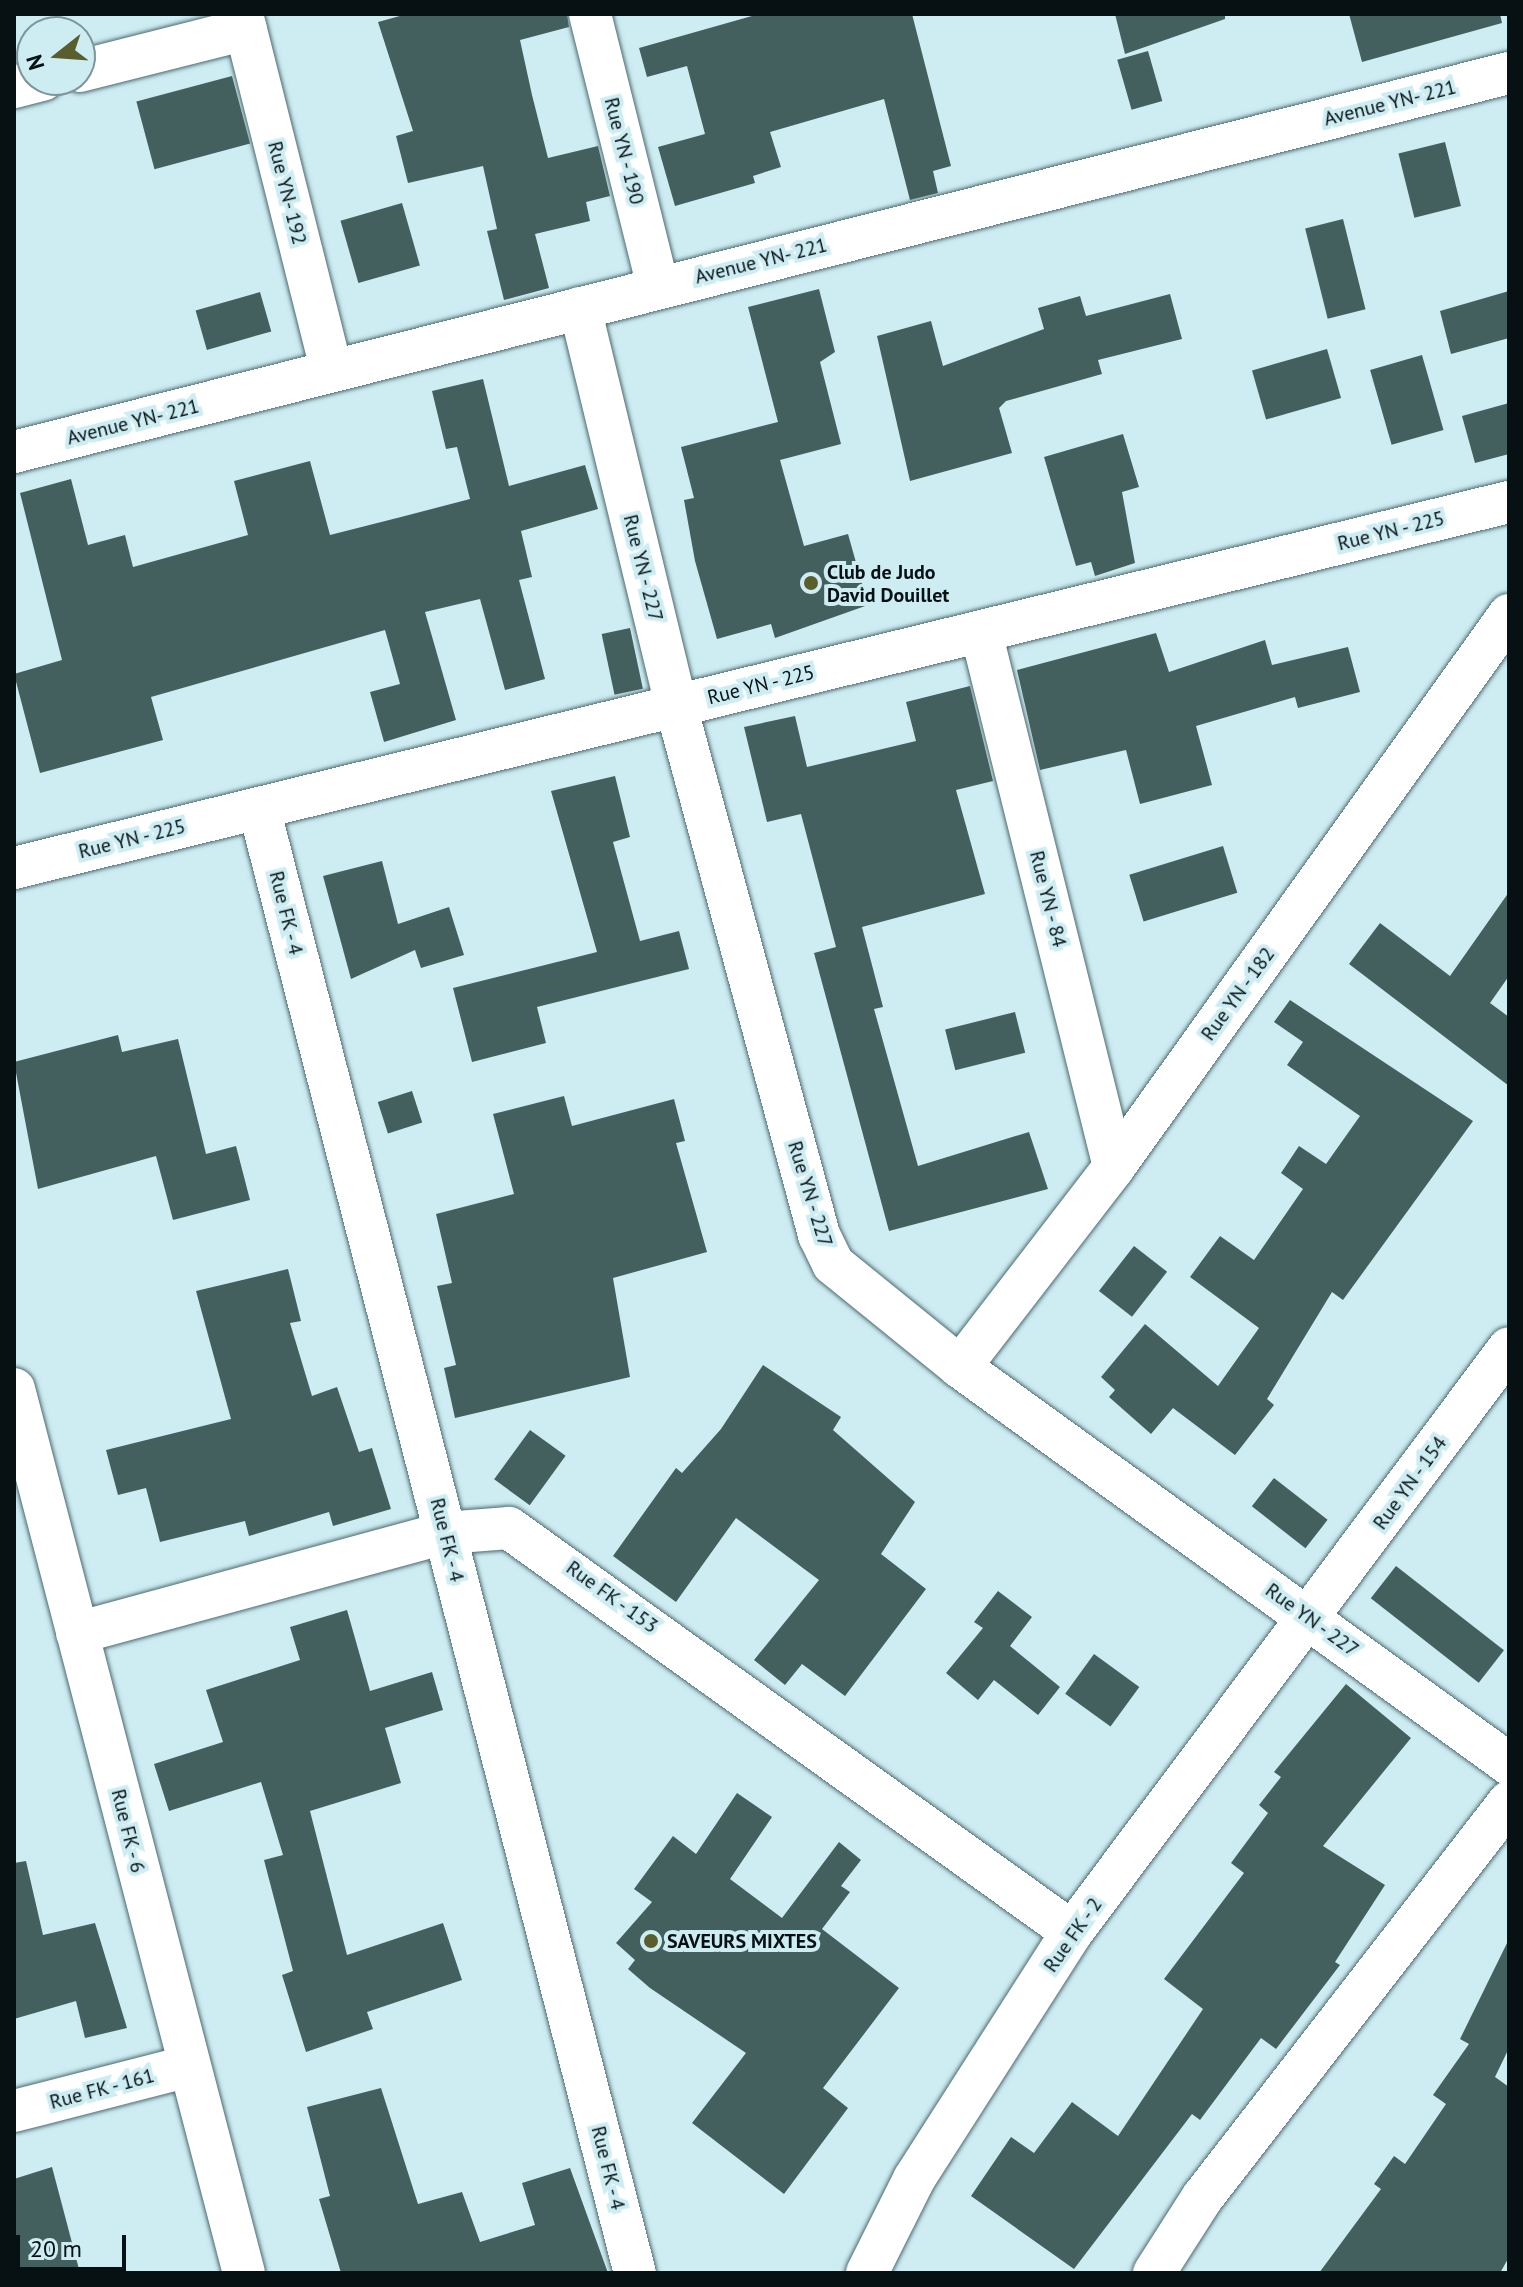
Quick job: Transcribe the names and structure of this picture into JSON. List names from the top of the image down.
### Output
{
  "streets": {
    "street": [
      "Avenue YN- 221",
      "Rue YN - 190",
      "Rue YN- 192",
      "Rue YN - 225",
      "Rue YN - 227",
      "Rue YN - 84",
      "Rue FK - 4",
      "Rue YN - 182",
      "Rue YN - 154",
      "Rue FK - 153",
      "Rue FK - 6",
      "Rue FK - 2",
      "Rue FK - 161"
    ]
  },
  "crossings": [
    ["Avenue YN- 221", "Rue YN - 190"],
    ["Avenue YN- 221", "Rue YN- 192"],
    ["Avenue YN- 221", "Rue YN - 227"],
    ["Rue YN - 225", "Rue YN - 227"],
    ["Rue YN - 225", "Rue YN - 84"],
    ["Rue YN - 225", "Rue FK - 4"],
    ["Rue YN - 227", "Rue YN - 182"],
    ["Rue YN - 227", "Rue YN - 154"],
    ["Rue YN - 227", "Rue FK - 2"],
    ["Rue YN - 84", "Rue YN - 182"],
    ["Rue FK - 4", "Rue FK - 153"],
    ["Rue YN - 154", "Rue FK - 2"],
    ["Rue FK - 153", "Rue FK - 6"],
    ["Rue FK - 153", "Rue FK - 2"],
    ["Rue FK - 6", "Rue FK - 161"]
  ],
  "places": ["Club de Judo David Douillet", "SAVEURS MIXTES"],
  "scale_bar": "20 m",
  "north": "left"
}
